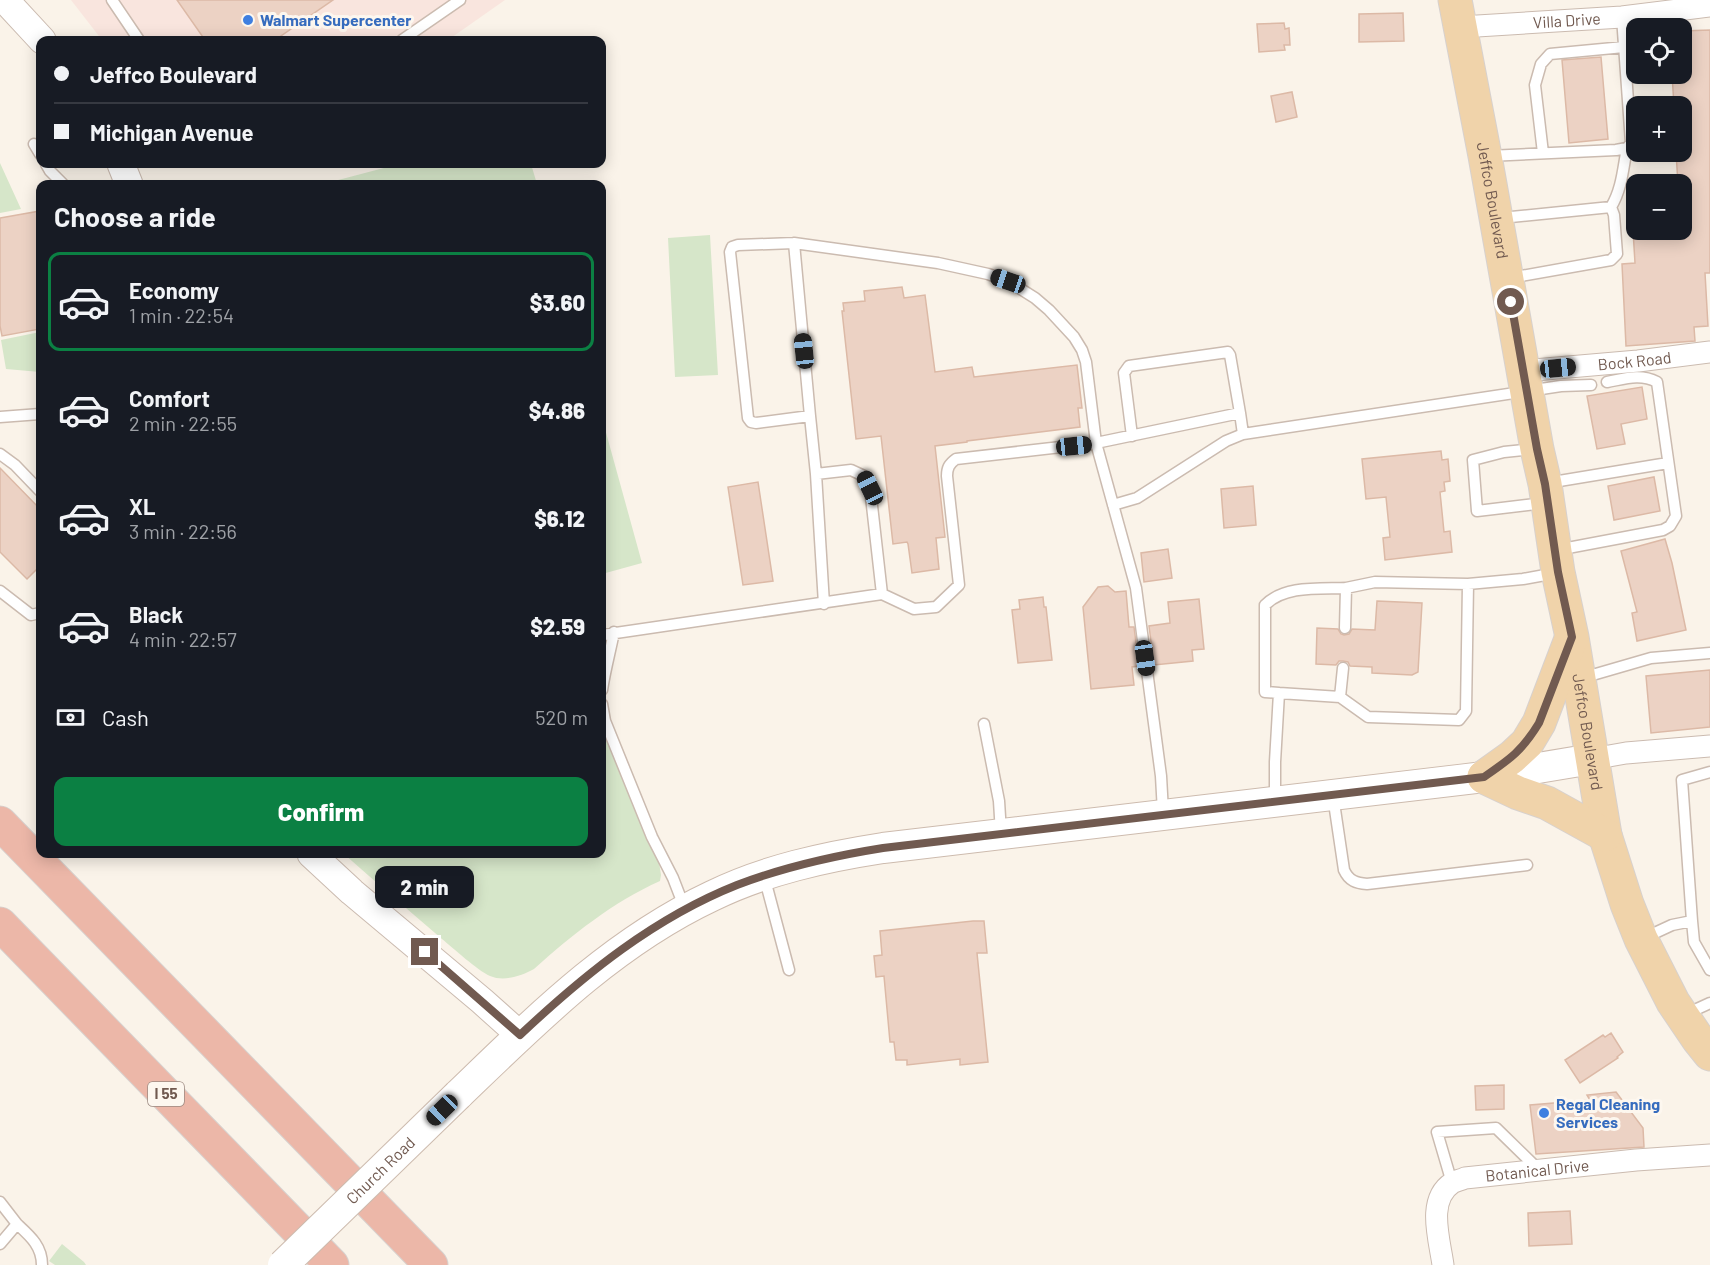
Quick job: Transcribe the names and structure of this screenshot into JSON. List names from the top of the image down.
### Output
{
  "streets": {
    "highway": ["I 55"],
    "main road": ["Jeffco Boulevard", "Church Road"],
    "street": ["Villa Drive", "Bock Road", "Botanical Drive"]
  },
  "crossings": [
    ["Villa Drive", "Jeffco Boulevard"],
    ["Jeffco Boulevard", "Bock Road"],
    ["Jeffco Boulevard", "Church Road"]
  ],
  "places": ["Walmart Supercenter", "Regal Cleaning Services"],
  "page": {
    "map_buttons": ["+", "−"],
    "banner": ["Jeffco Boulevard", "Michigan Avenue"],
    "heading": "Choose a ride",
    "list": [
      {
        "name": "Economy",
        "note": "1 min · 22:54",
        "value": "$3.60"
      },
      {
        "name": "Comfort",
        "note": "2 min · 22:55",
        "value": "$4.86"
      },
      {
        "name": "XL",
        "note": "3 min · 22:56",
        "value": "$6.12"
      },
      {
        "name": "Black",
        "note": "4 min · 22:57",
        "value": "$2.59"
      }
    ],
    "pay": ["Cash", "520 m"],
    "buttons": "Confirm",
    "bubble": "2 min"
  }
}
